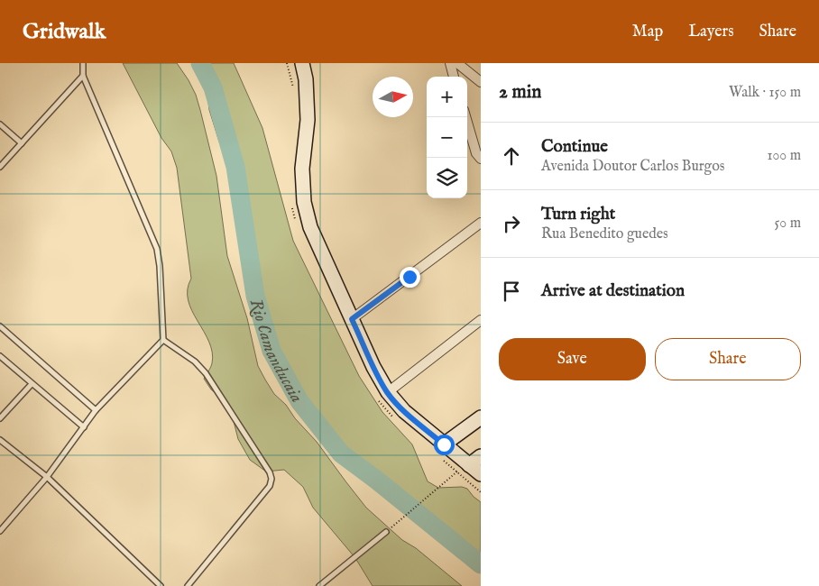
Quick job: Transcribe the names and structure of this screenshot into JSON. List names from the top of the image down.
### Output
{
  "water": ["Rio Camanducaia"],
  "north": "right",
  "page": {
    "header": "Gridwalk",
    "nav": ["Map", "Layers", "Share"],
    "heading": ["2 min", "Walk · 150 m"],
    "map_buttons": ["+", "−"],
    "list": [
      ["Continue", "Avenida Doutor Carlos Burgos", "100 m"],
      ["Turn right", "Rua Benedito guedes", "50 m"],
      "Arrive at destination"
    ],
    "buttons": ["Save", "Share"]
  }
}
